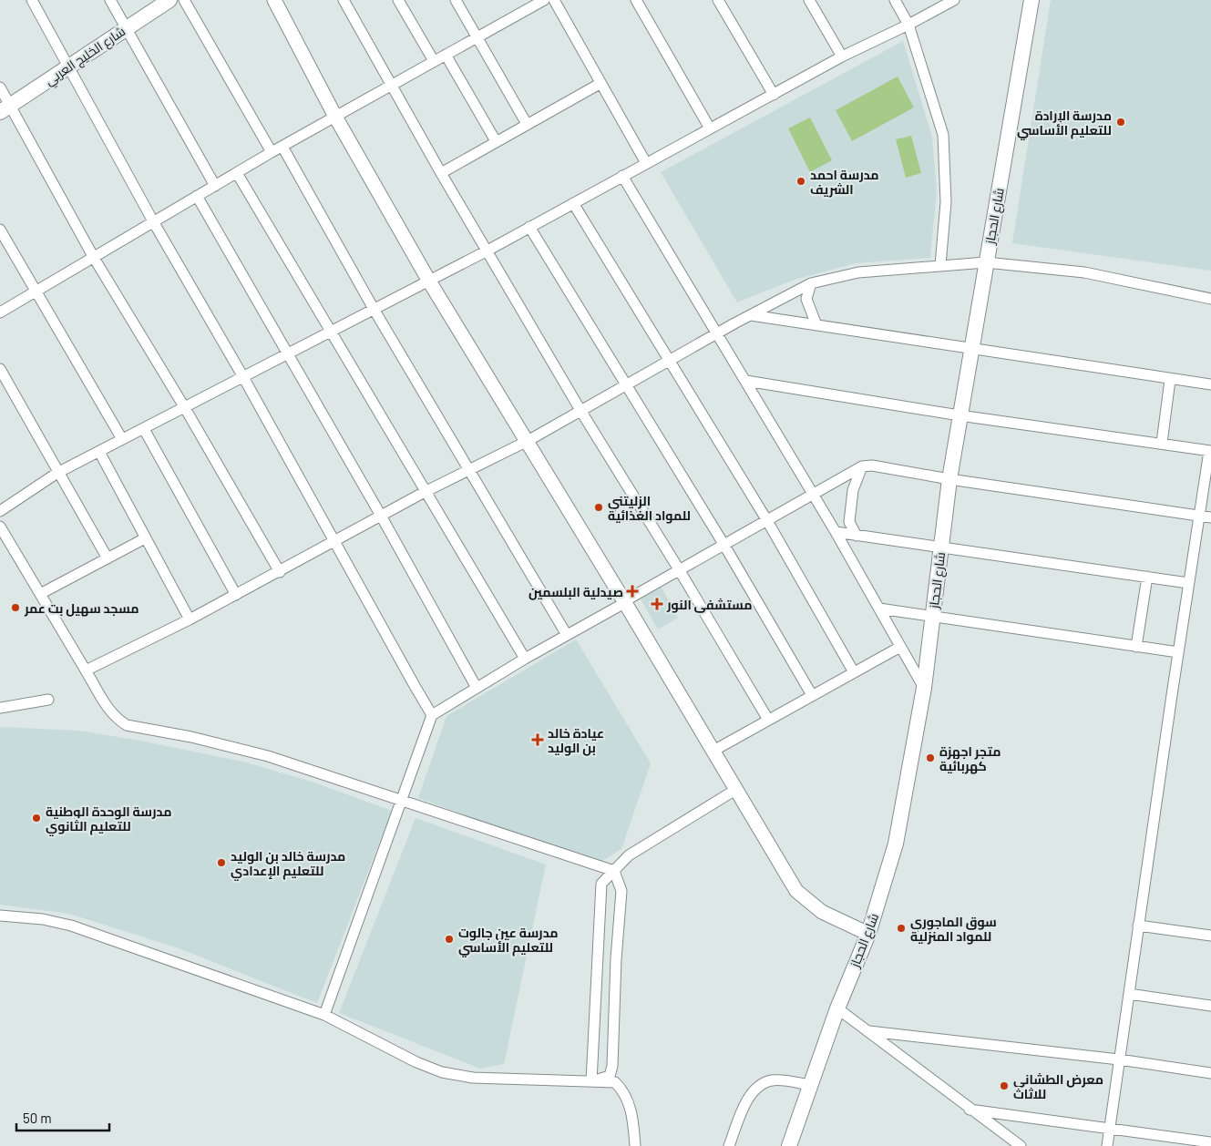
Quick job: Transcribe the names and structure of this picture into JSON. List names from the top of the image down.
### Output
{
  "streets": {
    "main road": ["شارع الخليج العربي", "شارع الحجاز"]
  },
  "places": {
    "other": [
      "مدرسة الإرادة للتعليم الأساسي",
      "مدرسة احمد الشريف",
      "الزليتني للمواد الغذائية",
      "مسجد سهيل بت عمر",
      "متجر اجهزة كهربائية",
      "مدرسة الوحدة الوطنية للتعليم الثانوي",
      "مدرسة خالد بن الوليد للتعليم الإعدادي",
      "سوق الماجوري للمواد المنزلية",
      "مدرسة عين جالوت للتعليم الأساسي",
      "معرض الطشاني للاثاث"
    ],
    "health": ["صيدلية البلسمين", "مستشفى النور", "عيادة خالد بن الوليد"]
  },
  "scale_bar": "50 m"
}
